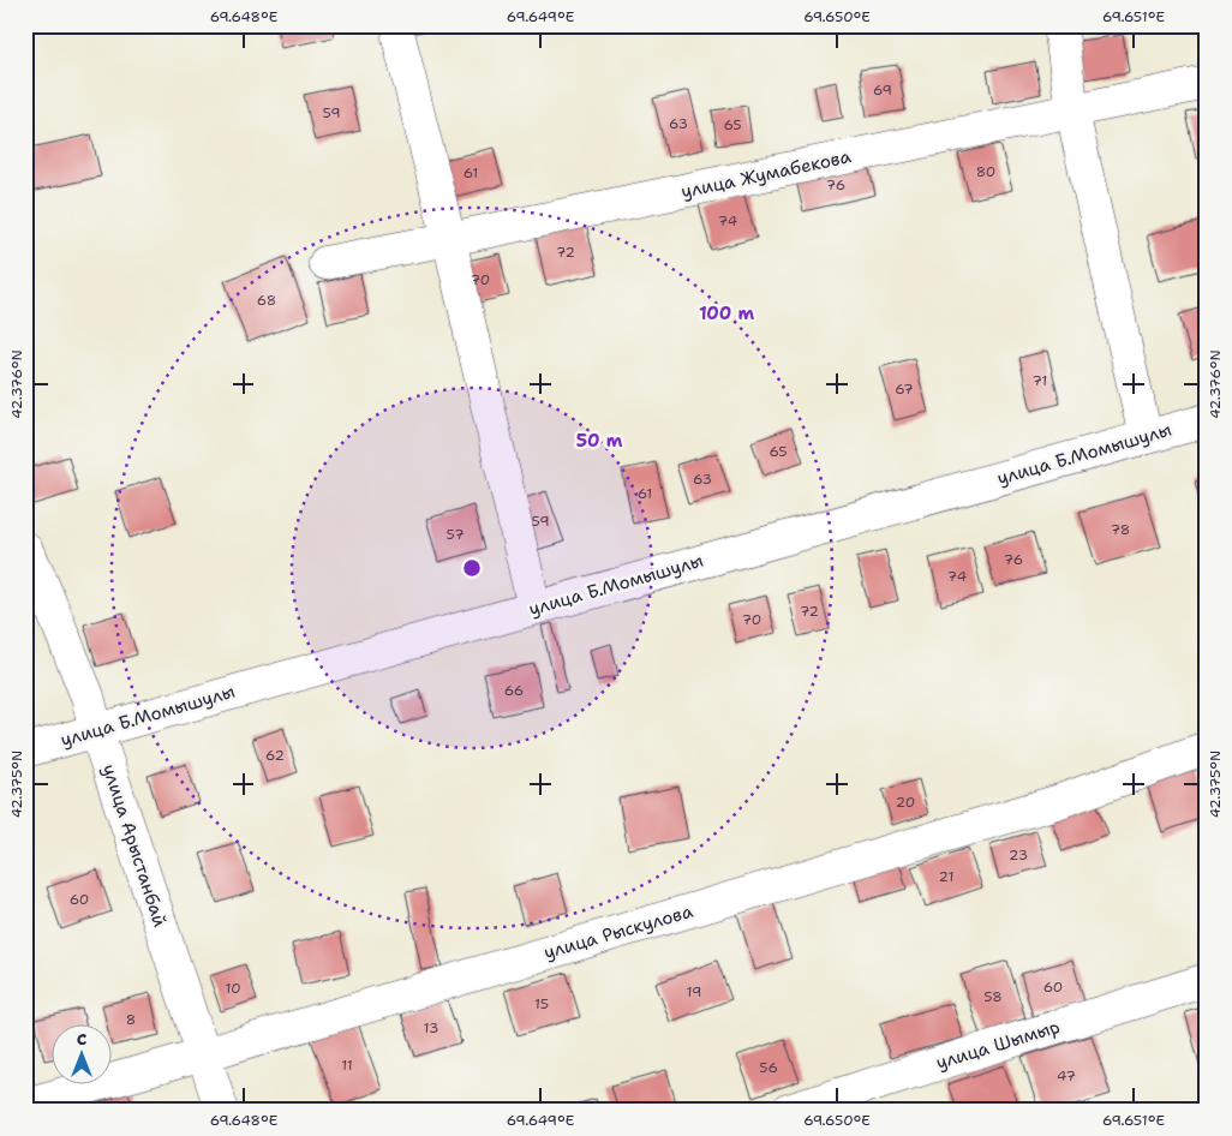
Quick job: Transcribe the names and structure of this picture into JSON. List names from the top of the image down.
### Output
{
  "streets": {
    "street": [
      "улица Жумабекова",
      "улица Б.Момышулы",
      "улица Арыстанбай",
      "улица Рыскулова",
      "улица Шымыр"
    ]
  },
  "crossings": [
    ["улица Б.Момышулы", "улица Арыстанбай"],
    ["улица Арыстанбай", "улица Рыскулова"]
  ],
  "house_numbers": [
    "69",
    "59",
    "63",
    "65",
    "80",
    "61",
    "76",
    "74",
    "72",
    "70",
    "68",
    "71",
    "67",
    "65",
    "63",
    "61",
    "59",
    "78",
    "57",
    "76",
    "74",
    "72",
    "70",
    "66",
    "62",
    "20",
    "23",
    "21",
    "60",
    "60",
    "10",
    "19",
    "58",
    "15",
    "8",
    "13",
    "11",
    "56",
    "47"
  ],
  "north": "top",
  "coordinates": [
    "69.648°E",
    "69.649°E",
    "69.650°E",
    "69.651°E",
    "42.376°N",
    "42.375°N"
  ],
  "rings": ["100 m", "50 m"]
}
